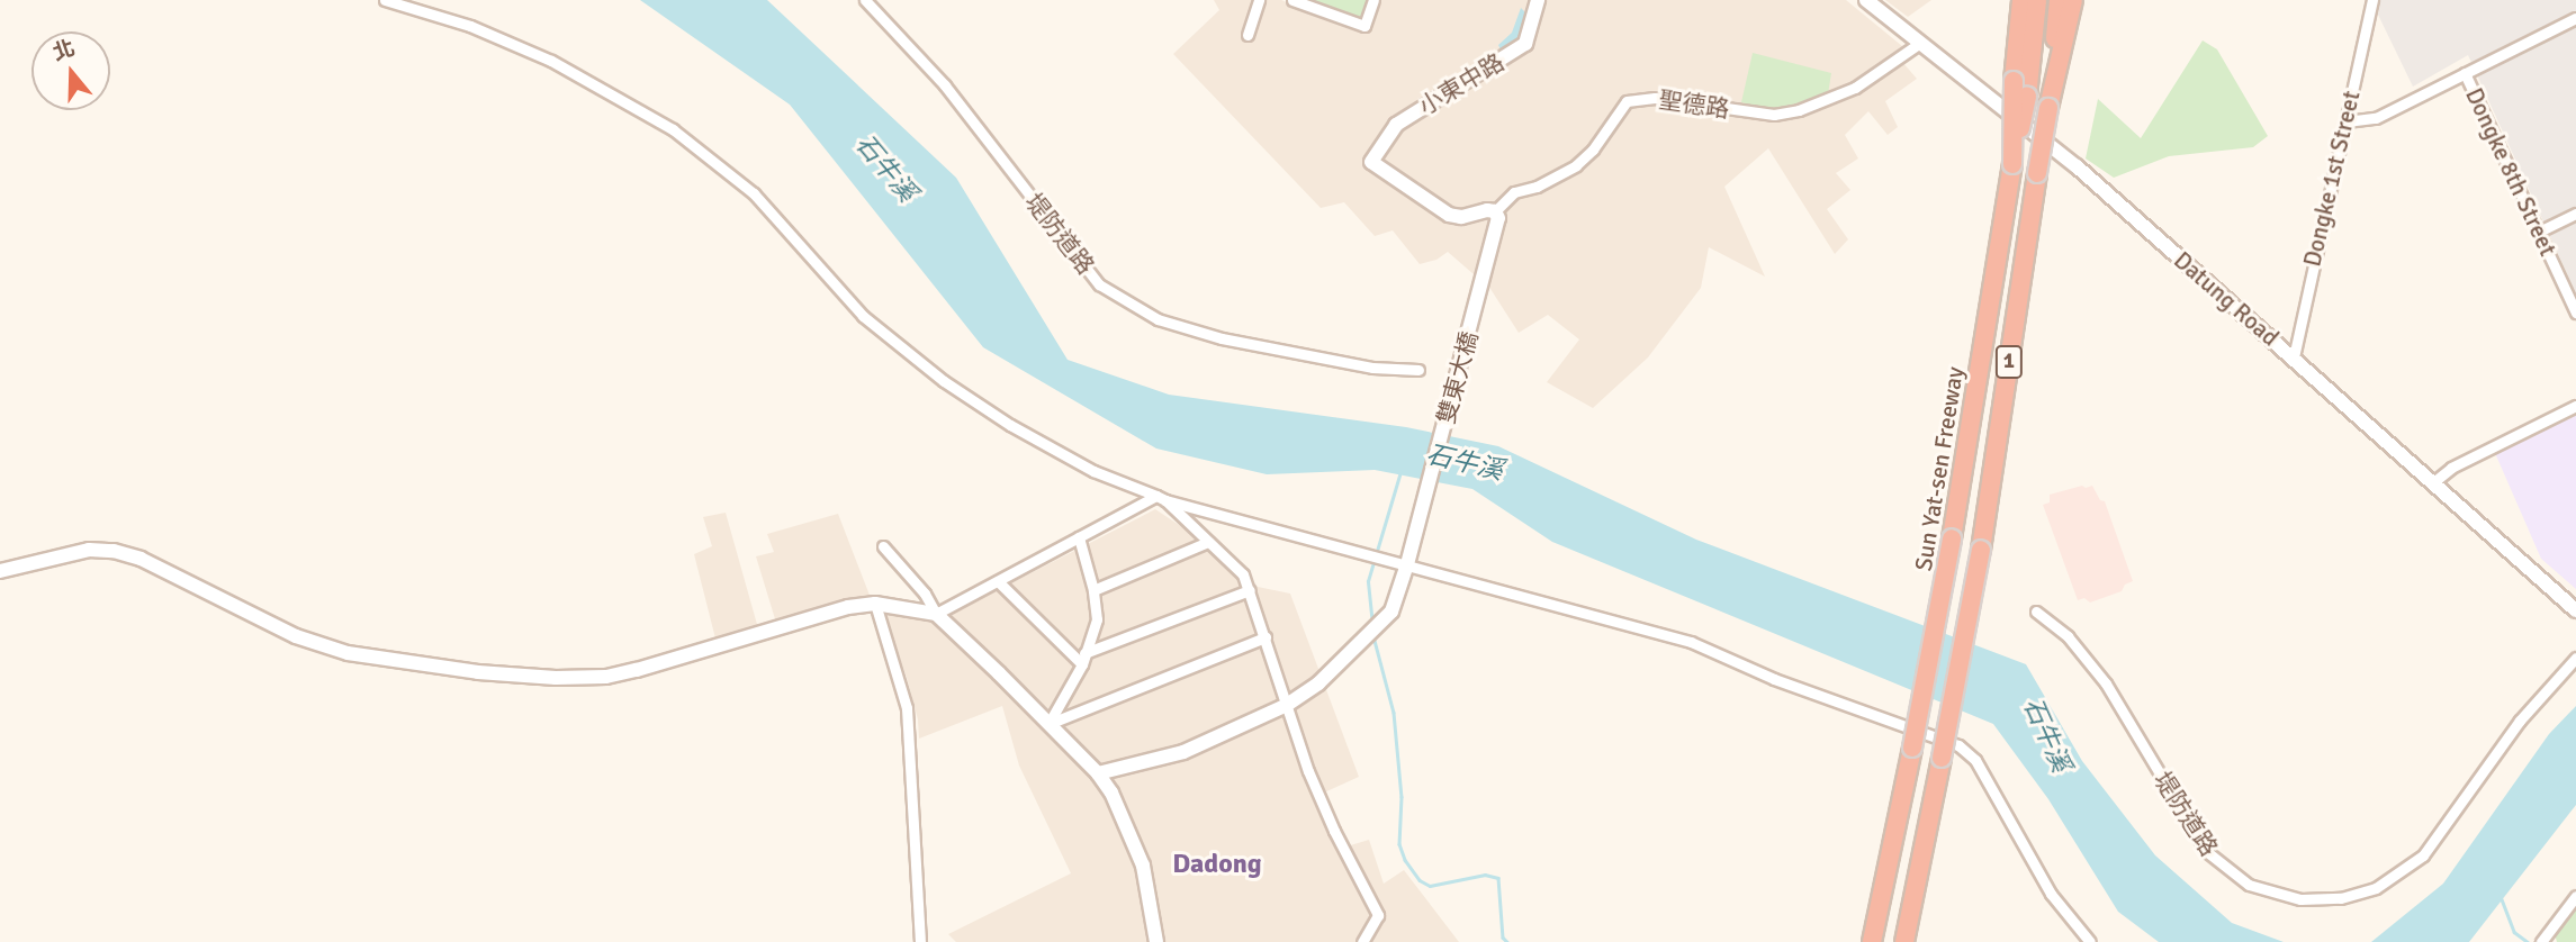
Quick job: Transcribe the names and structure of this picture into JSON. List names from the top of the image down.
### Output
{
  "streets": {
    "highway": ["1", "Sun Yat-sen Freeway"],
    "street": [
      "小東中路",
      "聖德路",
      "Dongke 8th Street",
      "Dongke 1st Street",
      "堤防道路",
      "Datung Road",
      "雙東大橋"
    ]
  },
  "crossings": [
    ["小東中路", "聖德路"],
    ["小東中路", "雙東大橋"],
    ["聖德路", "Datung Road"],
    ["聖德路", "雙東大橋"],
    ["Dongke 1st Street", "Datung Road"]
  ],
  "districts": ["Dadong"],
  "water": ["石牛溪"],
  "north": "top"
}
